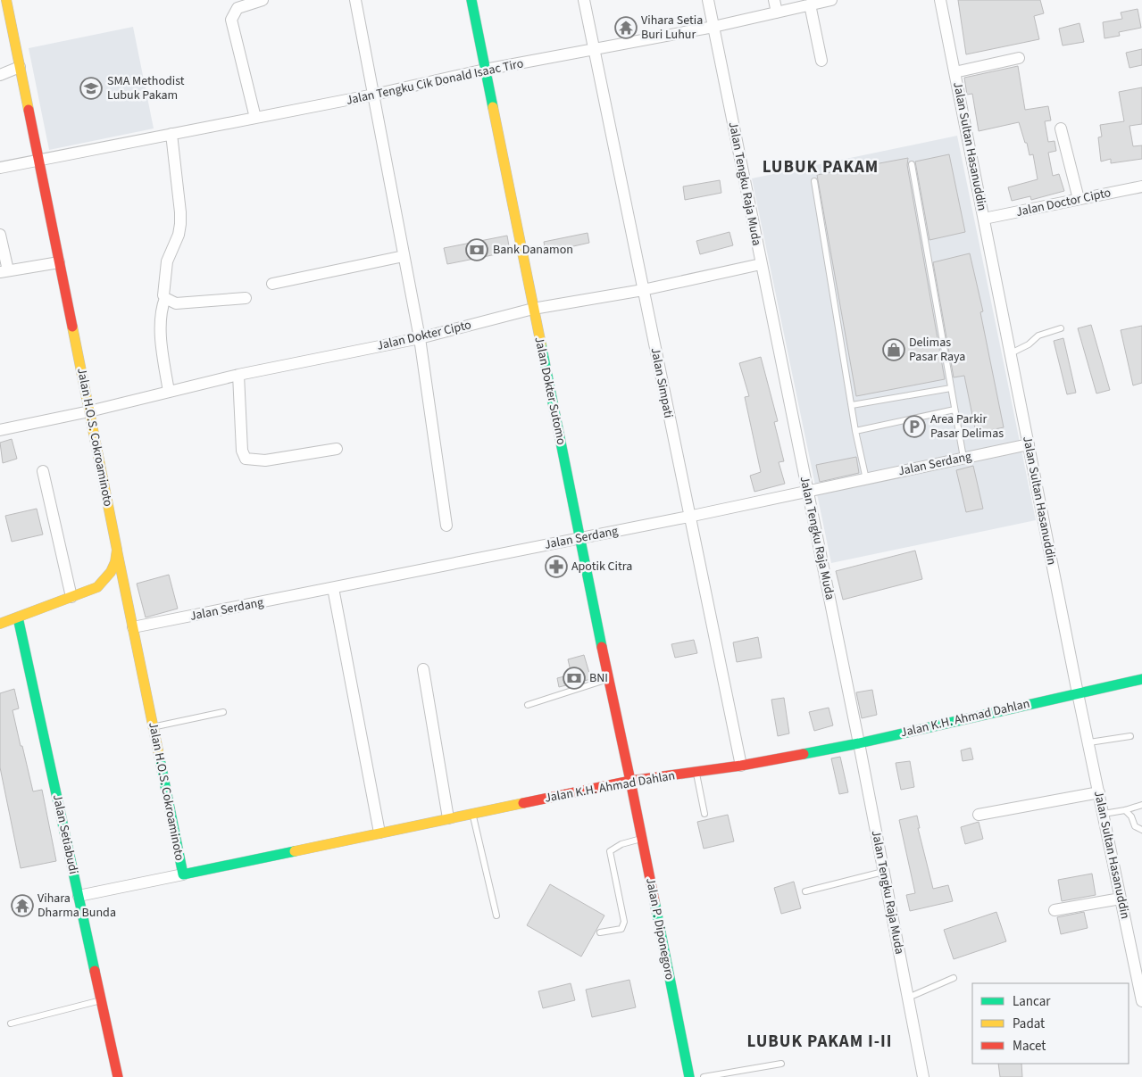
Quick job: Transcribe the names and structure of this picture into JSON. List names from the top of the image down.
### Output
{
  "streets": {
    "main road": [
      "Jalan Dokter Sutomo",
      "Jalan H.O.S. Cokroaminoto",
      "Jalan K.H. Ahmad Dahlan",
      "Jalan Setiabudi",
      "Jalan P. Diponegoro"
    ],
    "street": [
      "Jalan Tengku Cik Donald Isaac Tiro",
      "Jalan Sultan Hasanuddin",
      "Jalan Tengku Raja Muda",
      "Jalan Doctor Cipto",
      "Jalan Dokter Cipto",
      "Jalan Simpati",
      "Jalan Serdang"
    ]
  },
  "crossings": [
    ["Jalan Tengku Cik Donald Isaac Tiro", "Jalan Tengku Raja Muda"],
    ["Jalan Tengku Cik Donald Isaac Tiro", "Jalan Simpati"],
    ["Jalan Tengku Cik Donald Isaac Tiro", "Jalan Dokter Sutomo"],
    ["Jalan Tengku Cik Donald Isaac Tiro", "Jalan H.O.S. Cokroaminoto"],
    ["Jalan Sultan Hasanuddin", "Jalan Doctor Cipto"],
    ["Jalan Sultan Hasanuddin", "Jalan Serdang"],
    ["Jalan Sultan Hasanuddin", "Jalan K.H. Ahmad Dahlan"],
    ["Jalan Tengku Raja Muda", "Jalan Dokter Cipto"],
    ["Jalan Tengku Raja Muda", "Jalan Serdang"],
    ["Jalan Tengku Raja Muda", "Jalan K.H. Ahmad Dahlan"],
    ["Jalan Dokter Cipto", "Jalan Simpati"],
    ["Jalan Dokter Cipto", "Jalan Dokter Sutomo"],
    ["Jalan Dokter Cipto", "Jalan H.O.S. Cokroaminoto"],
    ["Jalan Simpati", "Jalan Serdang"],
    ["Jalan Simpati", "Jalan K.H. Ahmad Dahlan"],
    ["Jalan Dokter Sutomo", "Jalan Serdang"],
    ["Jalan Dokter Sutomo", "Jalan K.H. Ahmad Dahlan"],
    ["Jalan Dokter Sutomo", "Jalan P. Diponegoro"],
    ["Jalan H.O.S. Cokroaminoto", "Jalan Serdang"],
    ["Jalan H.O.S. Cokroaminoto", "Jalan K.H. Ahmad Dahlan"],
    ["Jalan K.H. Ahmad Dahlan", "Jalan Setiabudi"],
    ["Jalan K.H. Ahmad Dahlan", "Jalan P. Diponegoro"]
  ],
  "districts": ["LUBUK PAKAM", "LUBUK PAKAM I-II"],
  "places": {
    "temple": ["Vihara Setia Buri Luhur", "Vihara Dharma Bunda"],
    "school or university": ["SMA Methodist Lubuk Pakam"],
    "bank": ["Bank Danamon", "BNI"],
    "shop": ["Delimas Pasar Raya"],
    "parking": ["Area Parkir Pasar Delimas"],
    "pharmacy": ["Apotik Citra"]
  },
  "legend": ["Lancar", "Padat", "Macet"]
}
